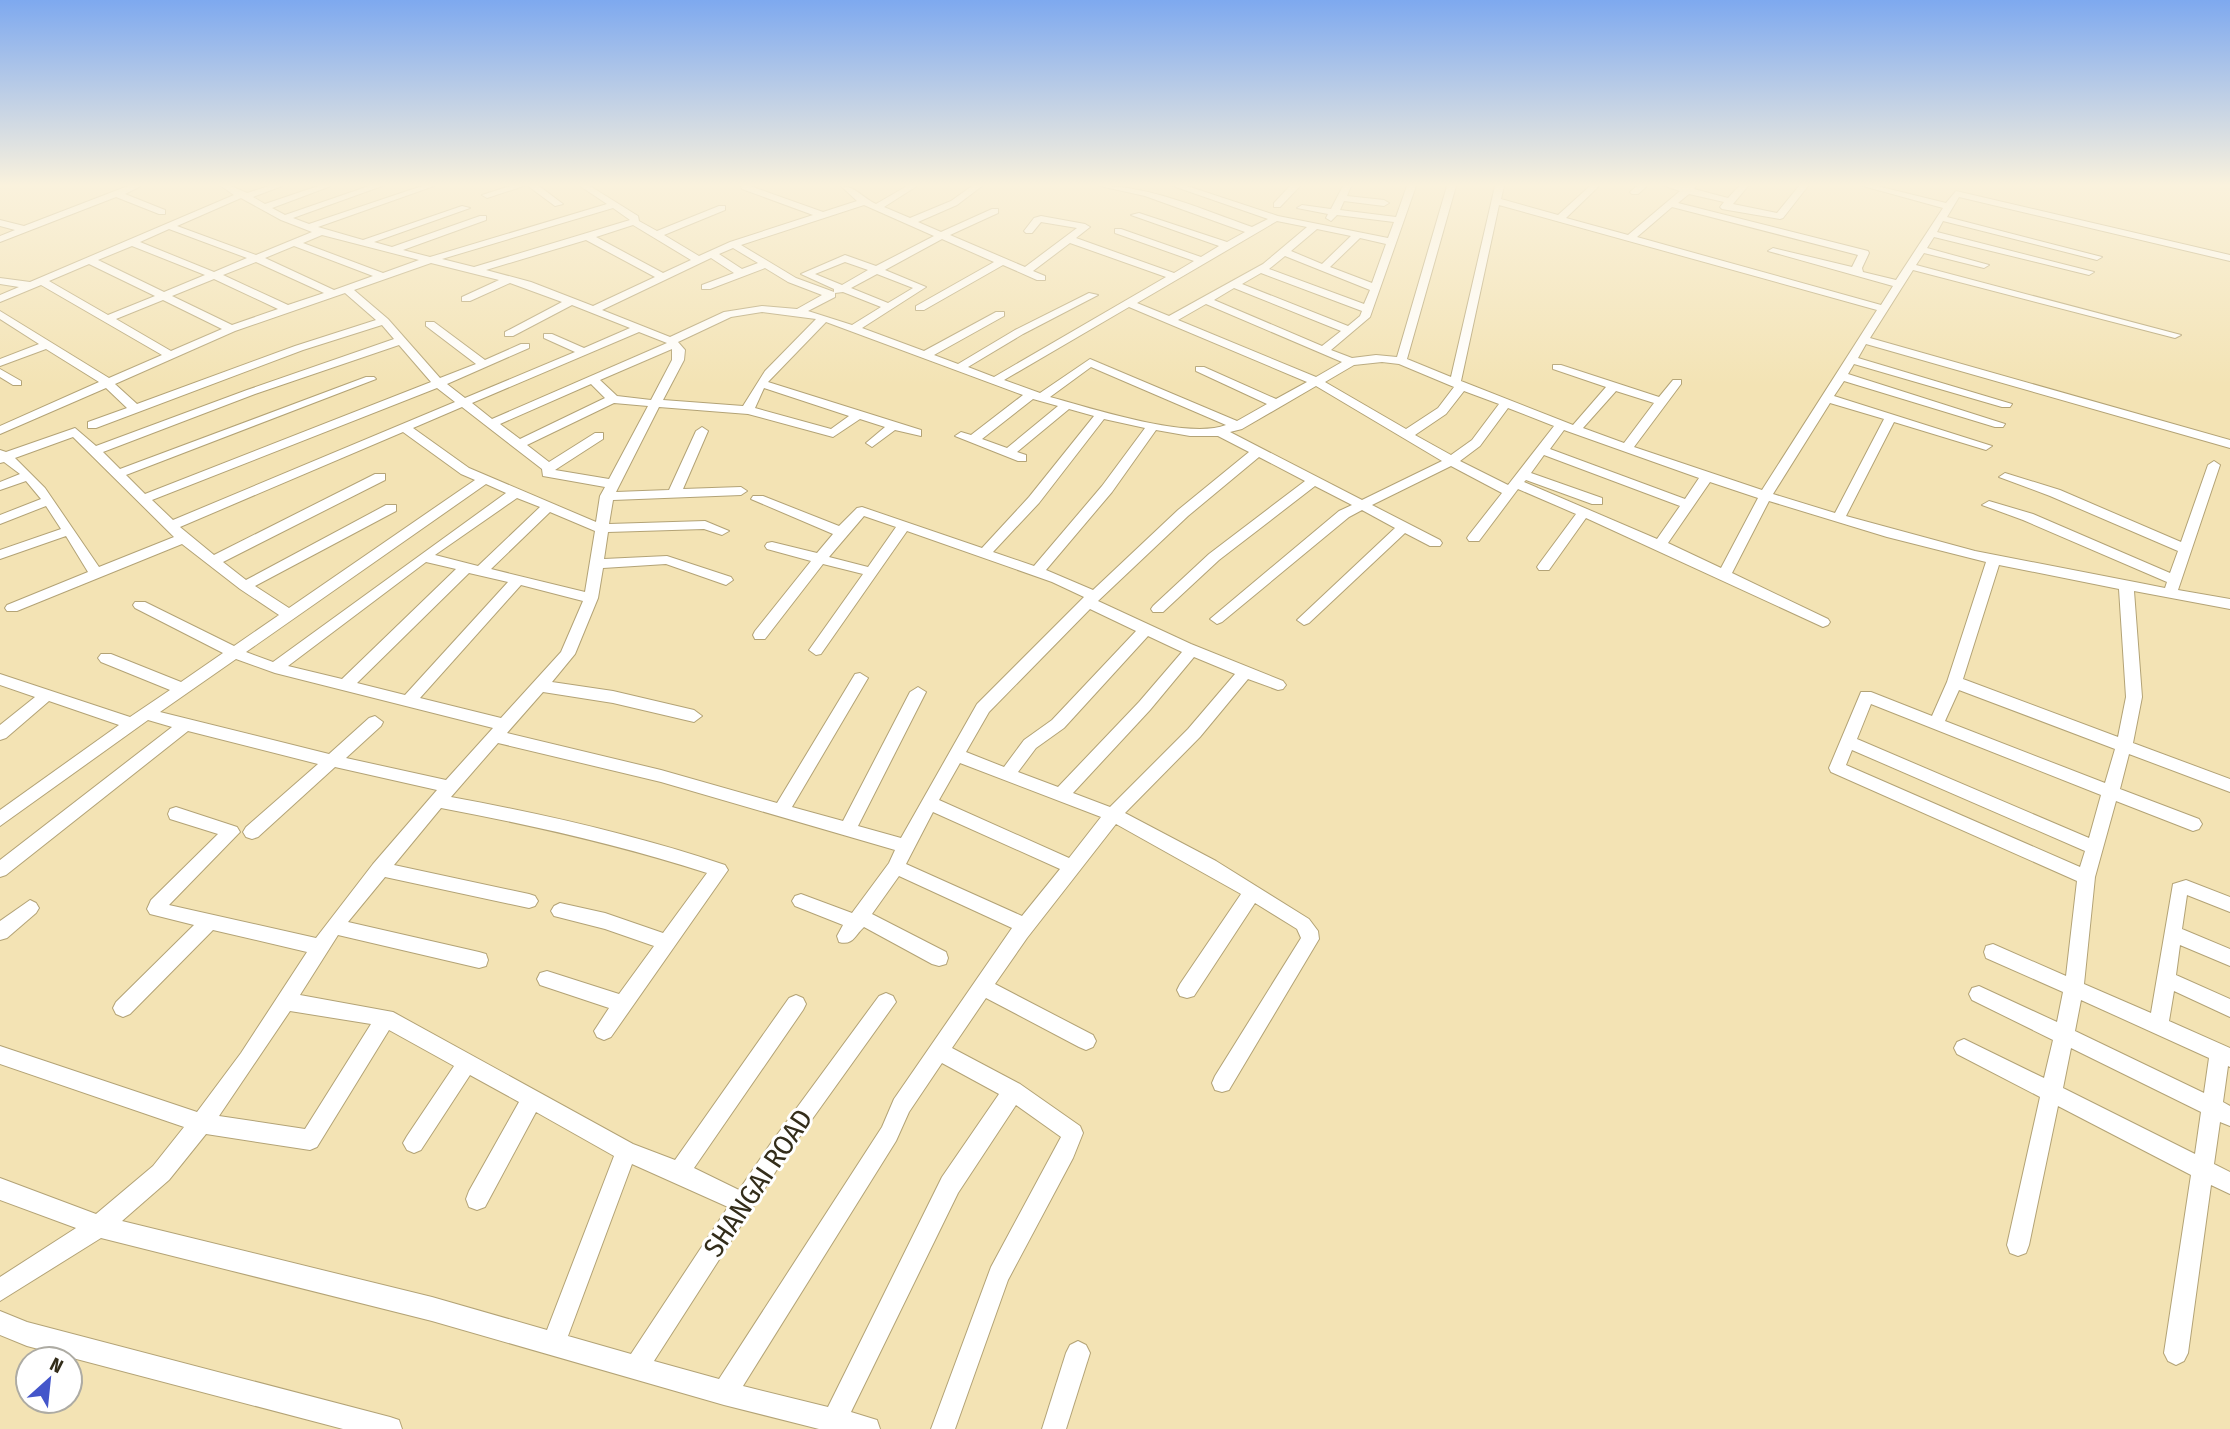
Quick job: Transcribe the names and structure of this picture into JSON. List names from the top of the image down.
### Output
{
  "streets": {
    "street": ["SHANGAI ROAD"]
  },
  "north": "top right"
}
